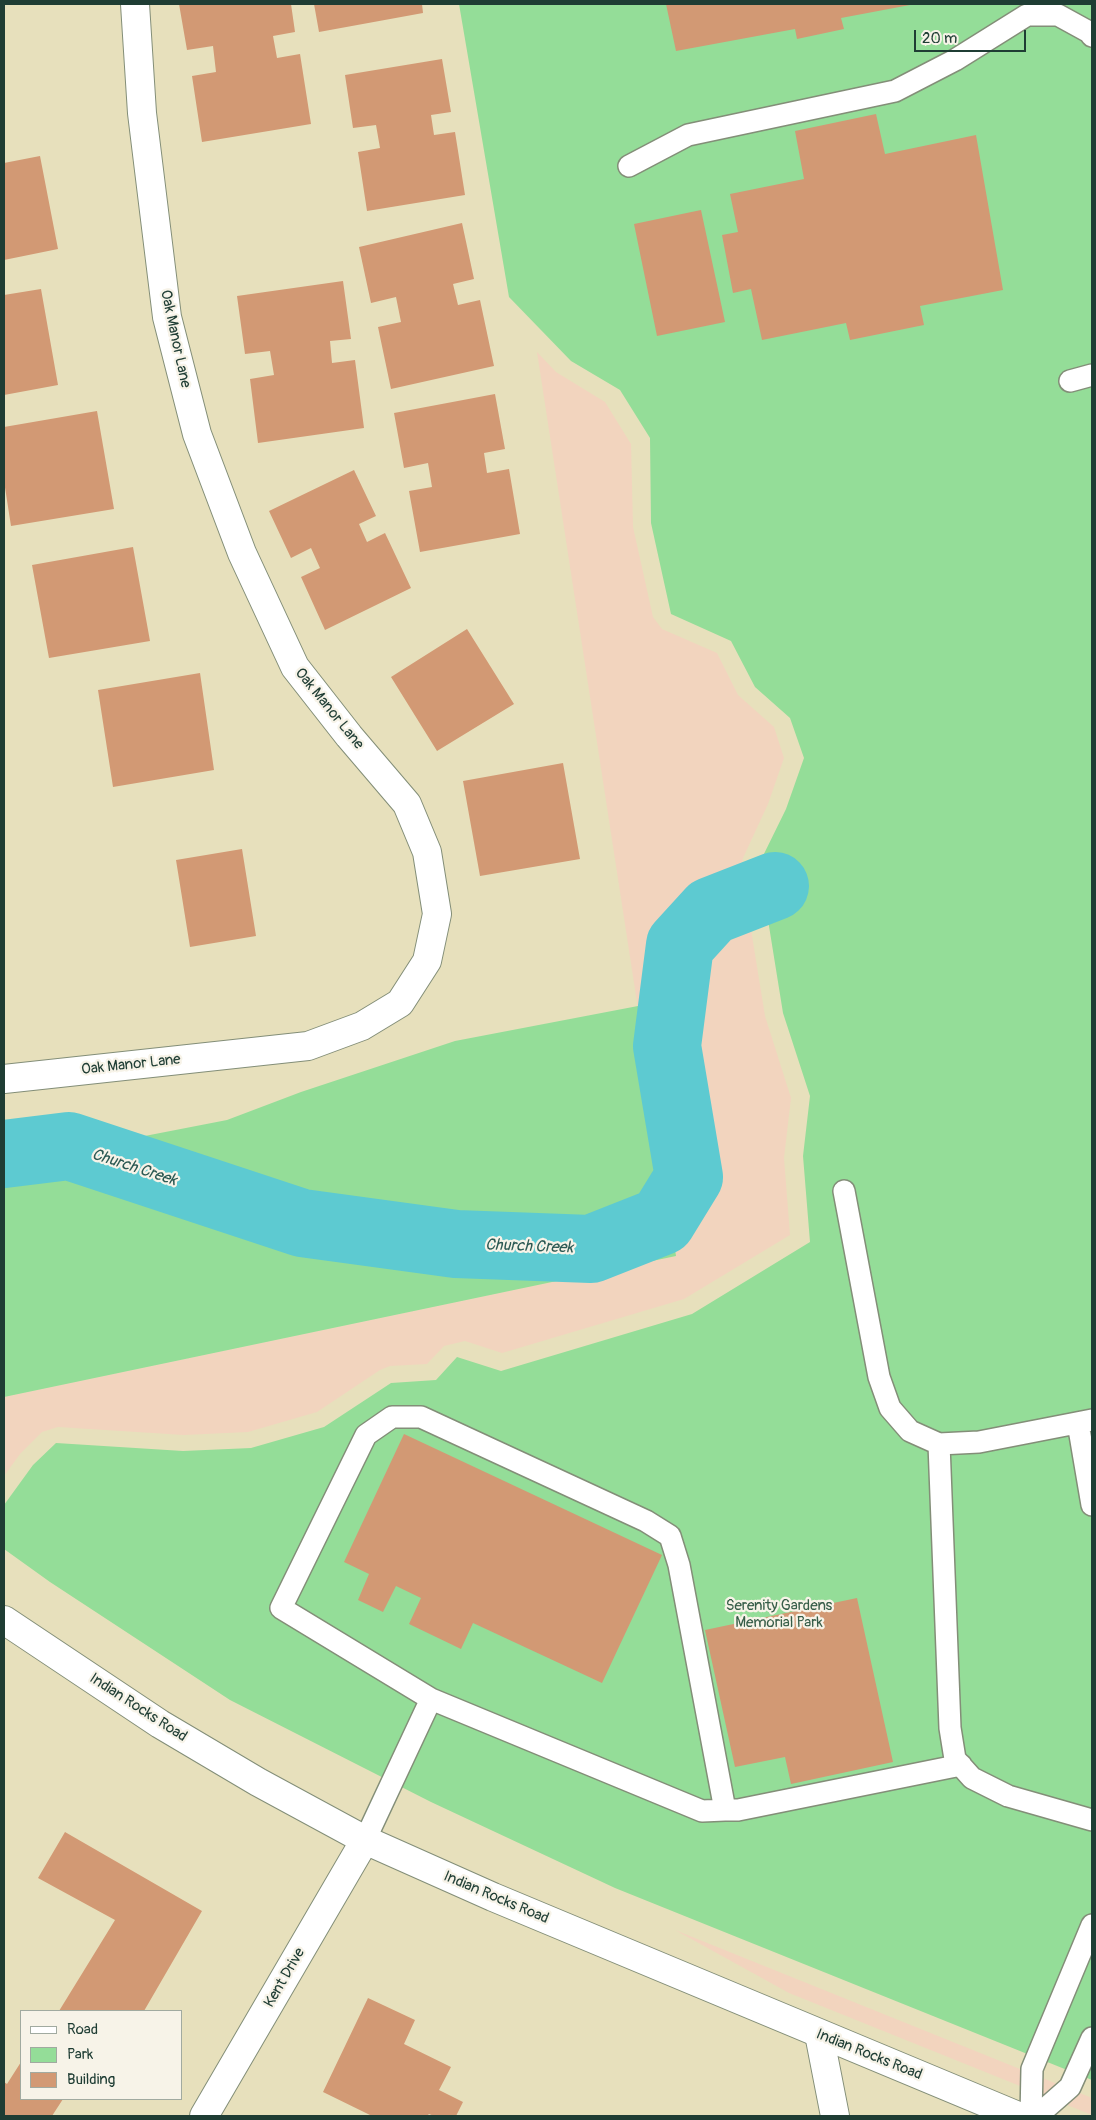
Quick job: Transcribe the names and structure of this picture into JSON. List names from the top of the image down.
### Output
{
  "streets": {
    "street": ["Oak Manor Lane", "Indian Rocks Road", "Kent Drive"]
  },
  "crossings": [
    ["Indian Rocks Road", "Kent Drive"]
  ],
  "water": ["Church Creek"],
  "parks": ["Serenity Gardens Memorial Park"],
  "legend": ["Road", "Park", "Building"],
  "scale_bar": "20 m"
}
